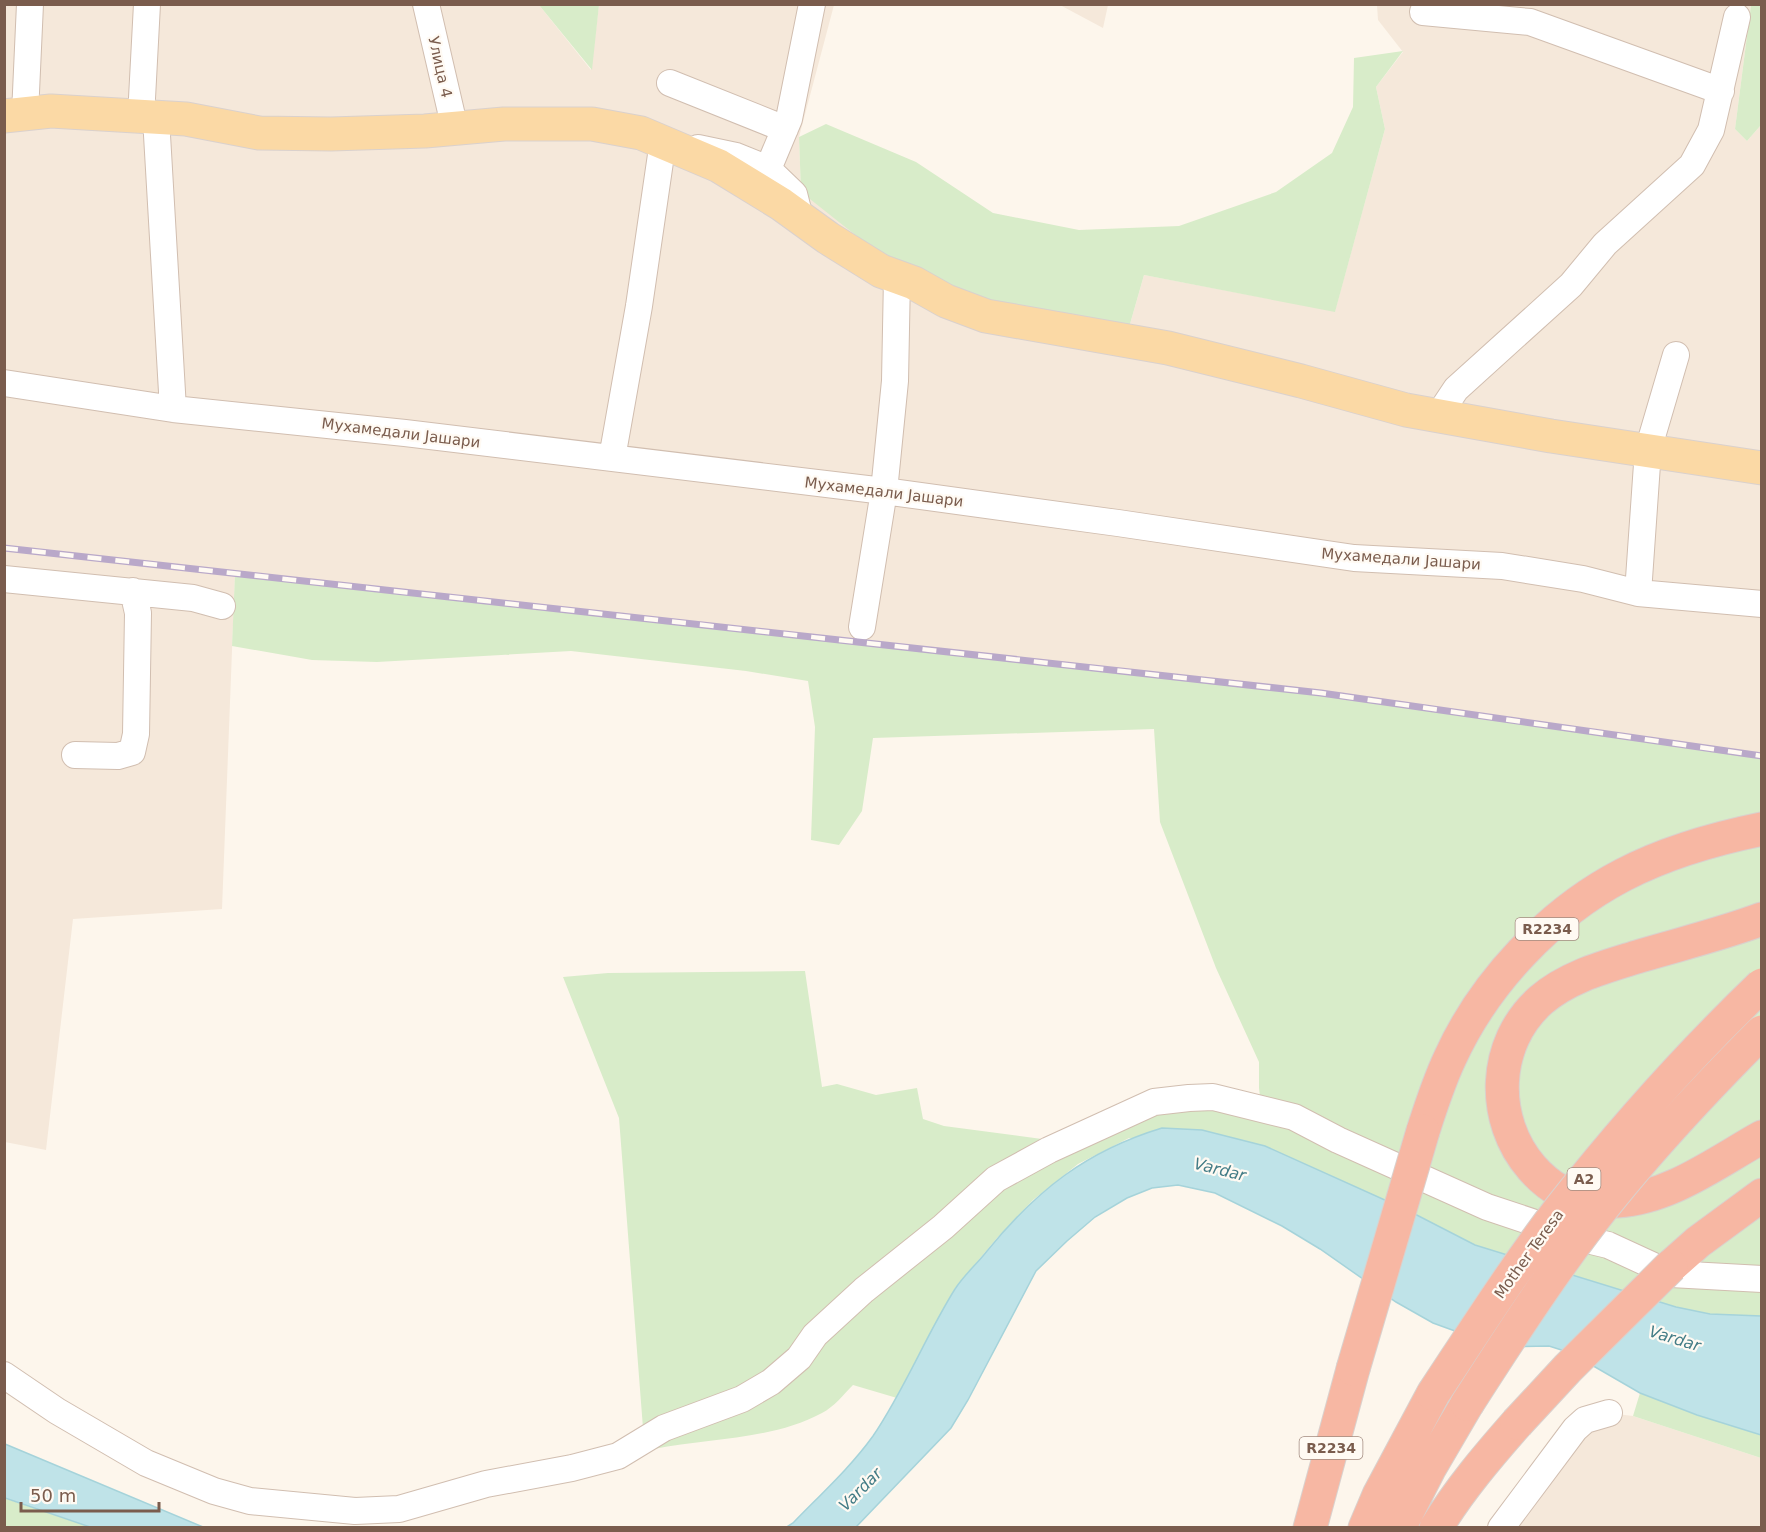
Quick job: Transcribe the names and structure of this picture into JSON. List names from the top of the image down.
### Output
{
  "streets": {
    "highway": ["R2234", "A2", "Mother Teresa"],
    "street": ["Улица 4", "Мухамедали Јашари"]
  },
  "water": ["Vardar"],
  "scale_bar": "50 m"
}
